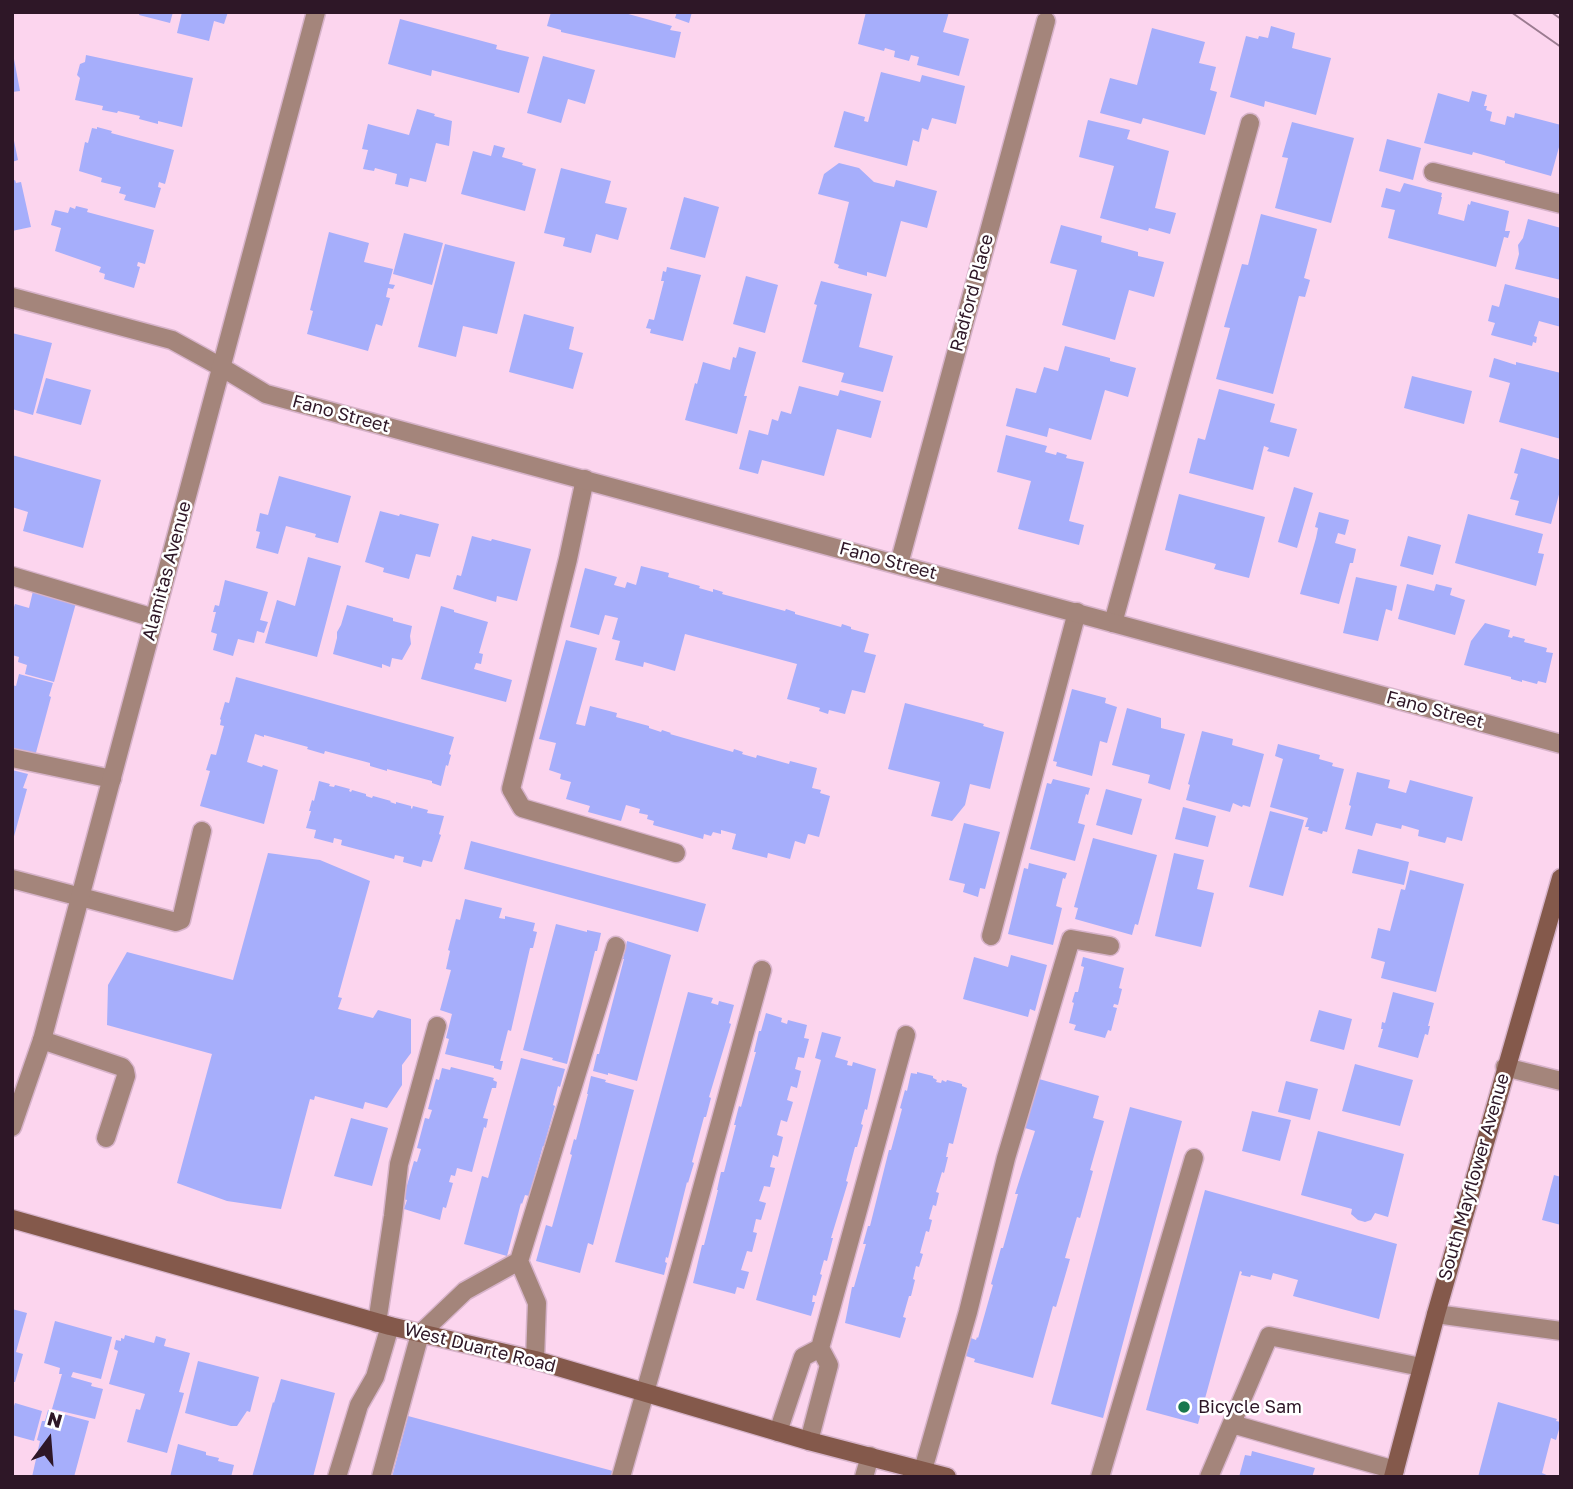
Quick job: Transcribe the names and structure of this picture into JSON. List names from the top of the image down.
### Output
{
  "streets": {
    "main road": ["South Mayflower Avenue", "West Duarte Road"],
    "street": ["Radford Place", "Fano Street", "Alamitas Avenue"]
  },
  "crossings": [
    ["Radford Place", "Fano Street"],
    ["Fano Street", "Alamitas Avenue"]
  ],
  "places": ["Bicycle Sam"],
  "north": "top"
}
